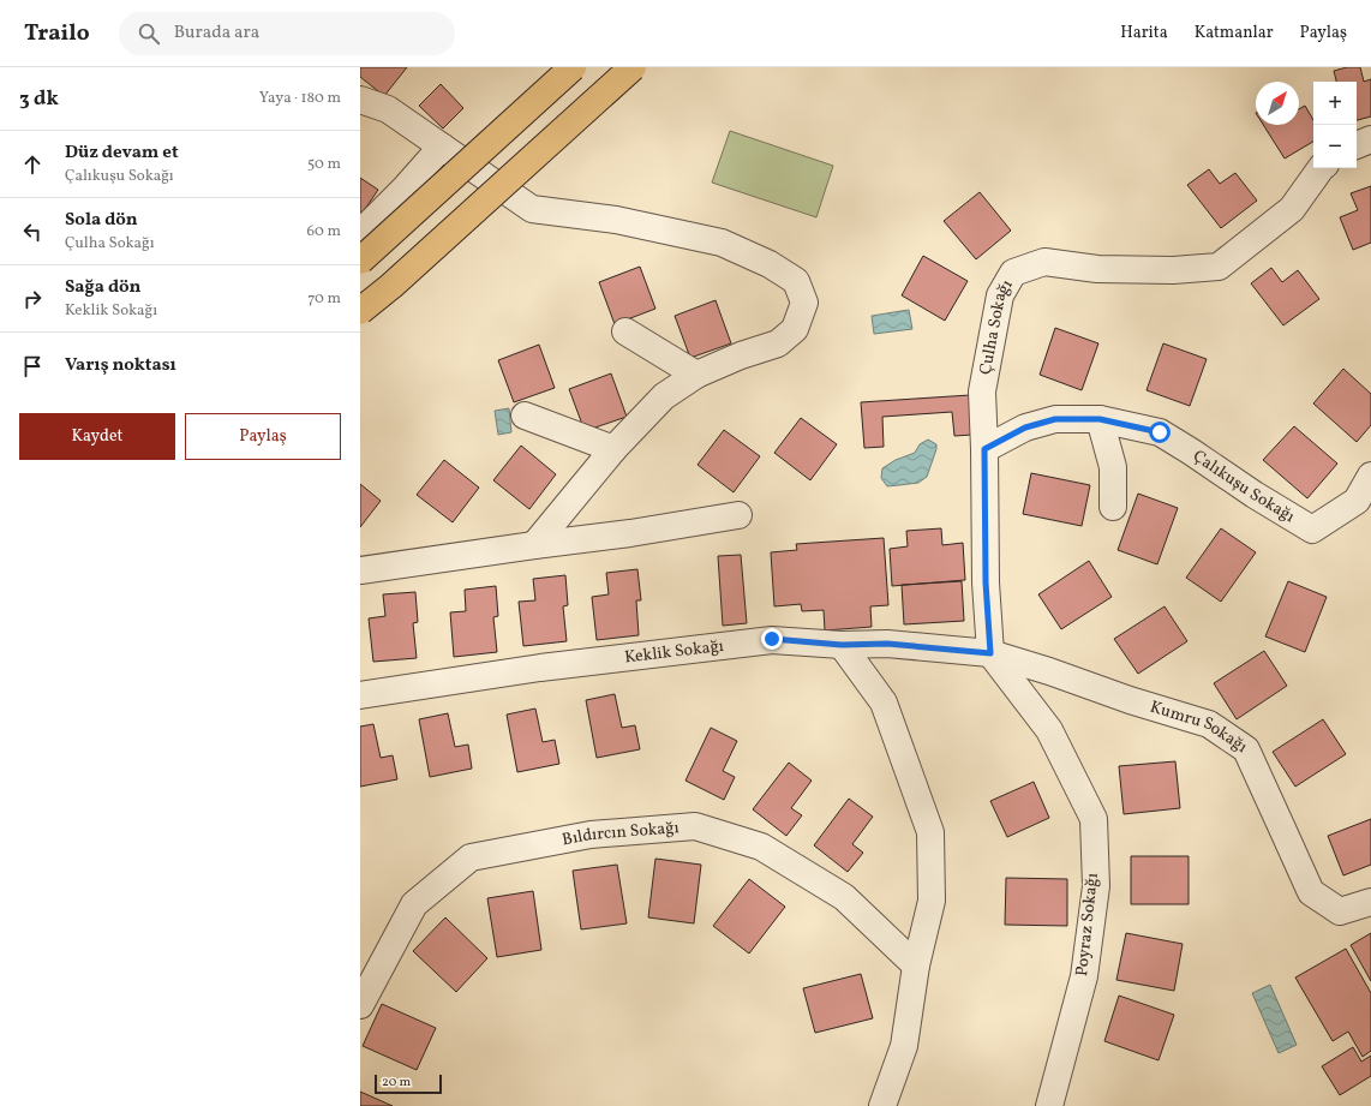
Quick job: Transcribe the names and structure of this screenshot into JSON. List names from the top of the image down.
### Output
{
  "streets": {
    "street": [
      "Çulha Sokağı",
      "Çalıkuşu Sokağı",
      "Keklik Sokağı",
      "Kumru Sokağı",
      "Bıldırcın Sokağı",
      "Poyraz Sokağı"
    ]
  },
  "crossings": [
    ["Çulha Sokağı", "Çalıkuşu Sokağı"],
    ["Çulha Sokağı", "Keklik Sokağı"],
    ["Çulha Sokağı", "Kumru Sokağı"],
    ["Çulha Sokağı", "Poyraz Sokağı"],
    ["Keklik Sokağı", "Kumru Sokağı"],
    ["Keklik Sokağı", "Poyraz Sokağı"],
    ["Kumru Sokağı", "Poyraz Sokağı"]
  ],
  "scale_bar": "20 m",
  "north": "top right",
  "page": {
    "header": "Trailo",
    "search": "Burada ara",
    "nav": ["Harita", "Katmanlar", "Paylaş"],
    "heading": ["3 dk", "Yaya · 180 m"],
    "map_buttons": ["+", "−"],
    "list": [
      ["Düz devam et", "Çalıkuşu Sokağı", "50 m"],
      ["Sola dön", "Çulha Sokağı", "60 m"],
      ["Sağa dön", "Keklik Sokağı", "70 m"],
      "Varış noktası"
    ],
    "buttons": ["Kaydet", "Paylaş"],
    "scale": "20 m"
  }
}
